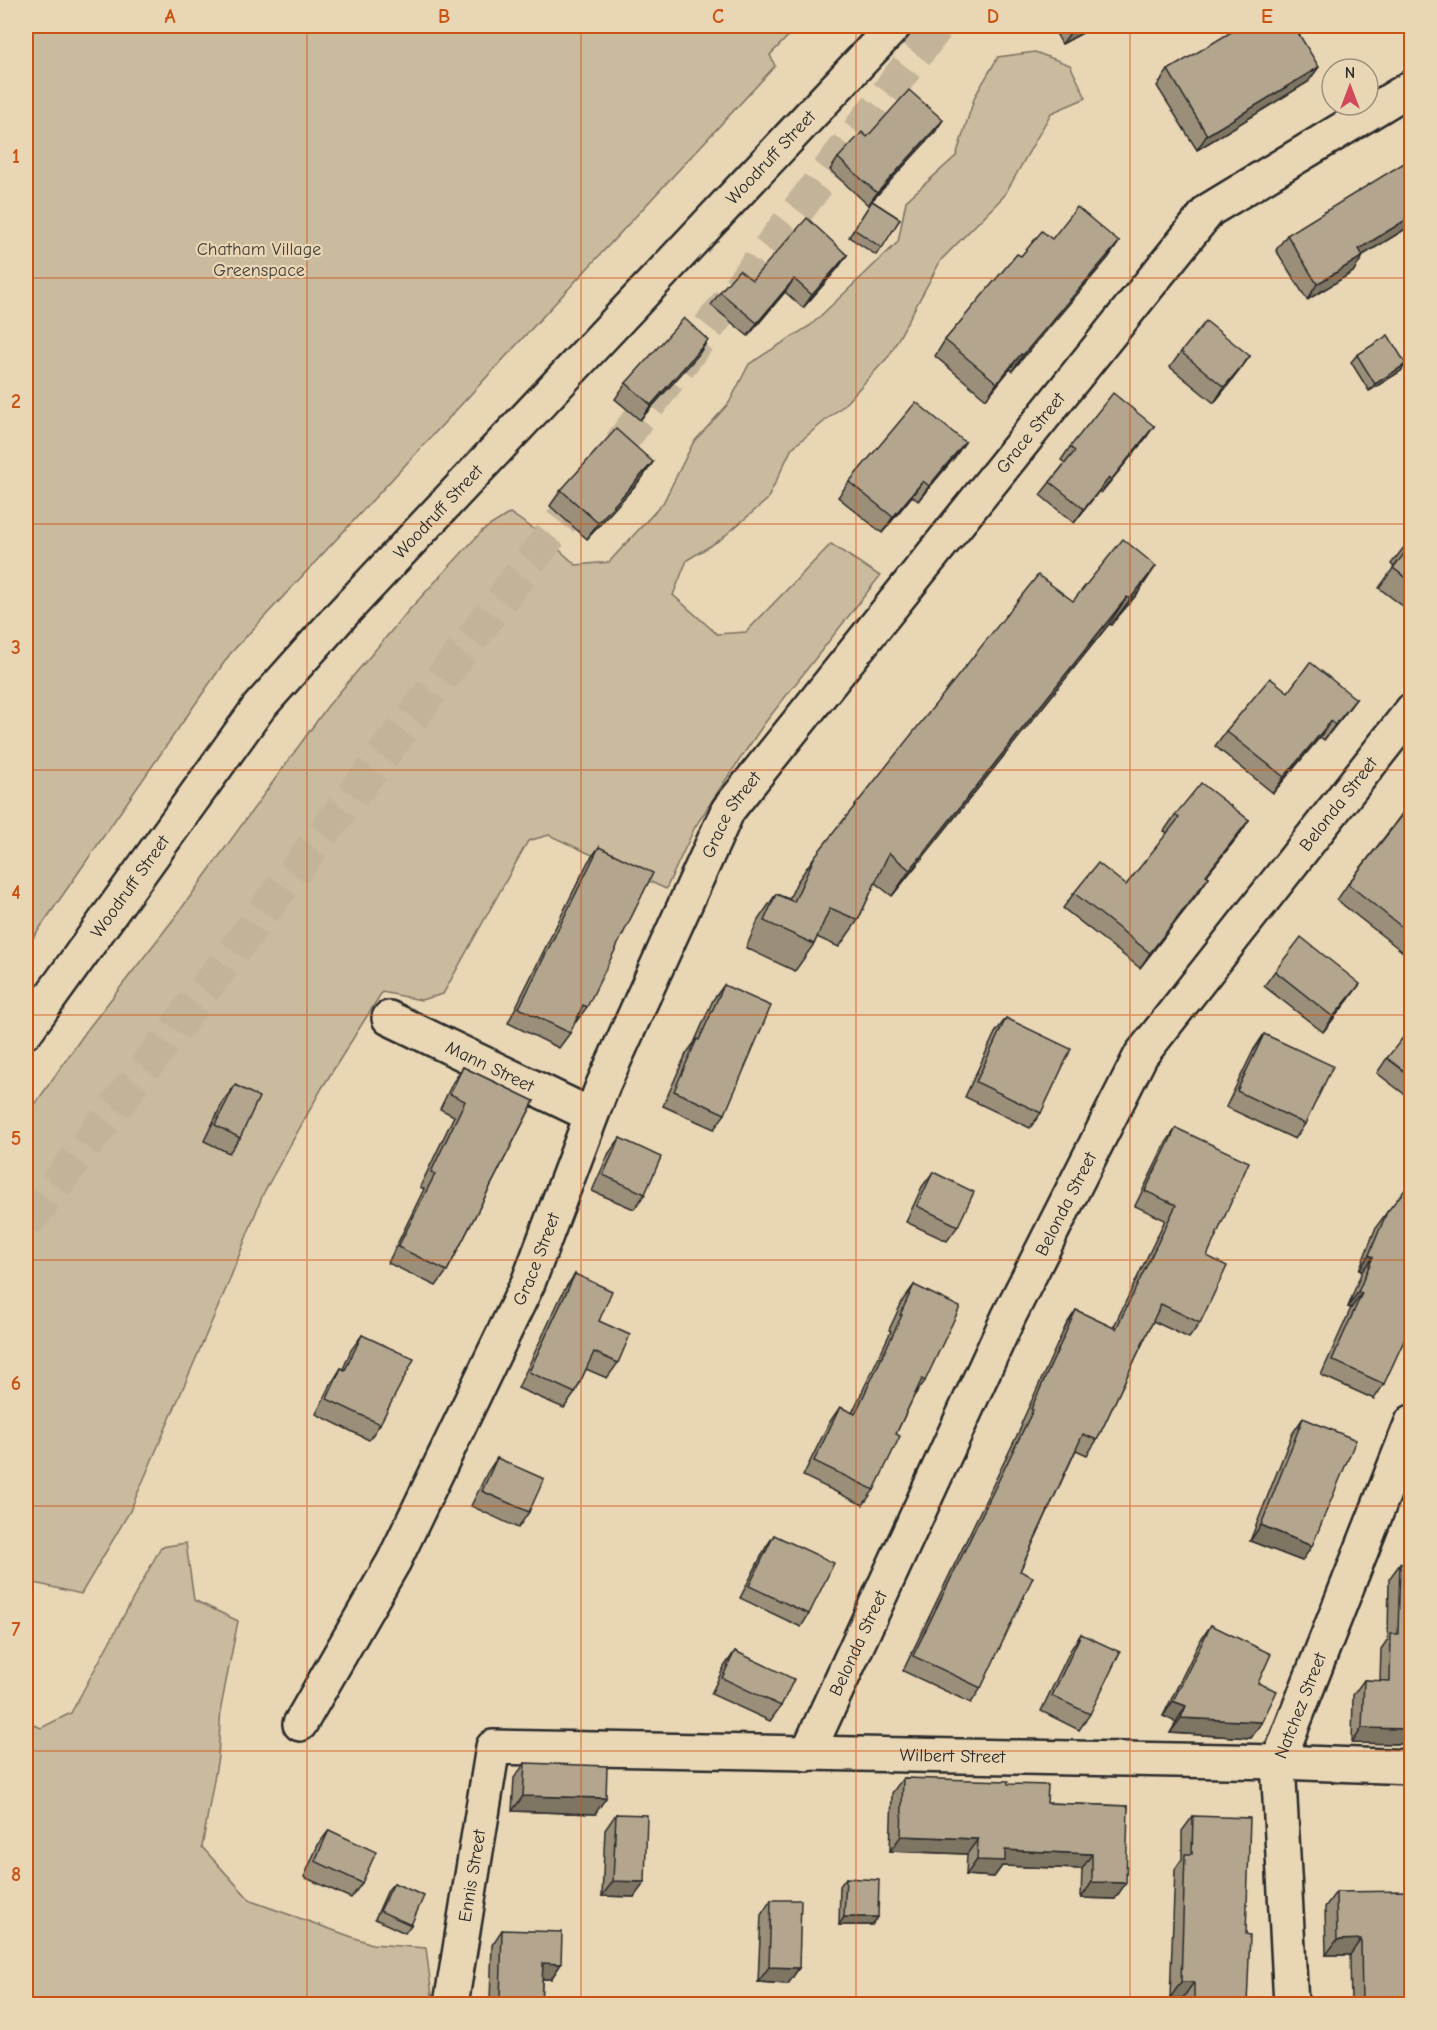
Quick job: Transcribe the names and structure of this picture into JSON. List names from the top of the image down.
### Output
{
  "streets": {
    "street": [
      "Woodruff Street",
      "Grace Street",
      "Belonda Street",
      "Mann Street",
      "Natchez Street",
      "Wilbert Street",
      "Ennis Street"
    ]
  },
  "crossings": [
    ["Grace Street", "Mann Street"],
    ["Belonda Street", "Wilbert Street"],
    ["Natchez Street", "Wilbert Street"],
    ["Wilbert Street", "Ennis Street"]
  ],
  "parks": ["Chatham Village Greenspace"],
  "north": "top",
  "grid": {
    "columns": [
      "A",
      "B",
      "C",
      "D",
      "E"
    ],
    "rows": [
      "1",
      "2",
      "3",
      "4",
      "5",
      "6",
      "7",
      "8"
    ]
  }
}
